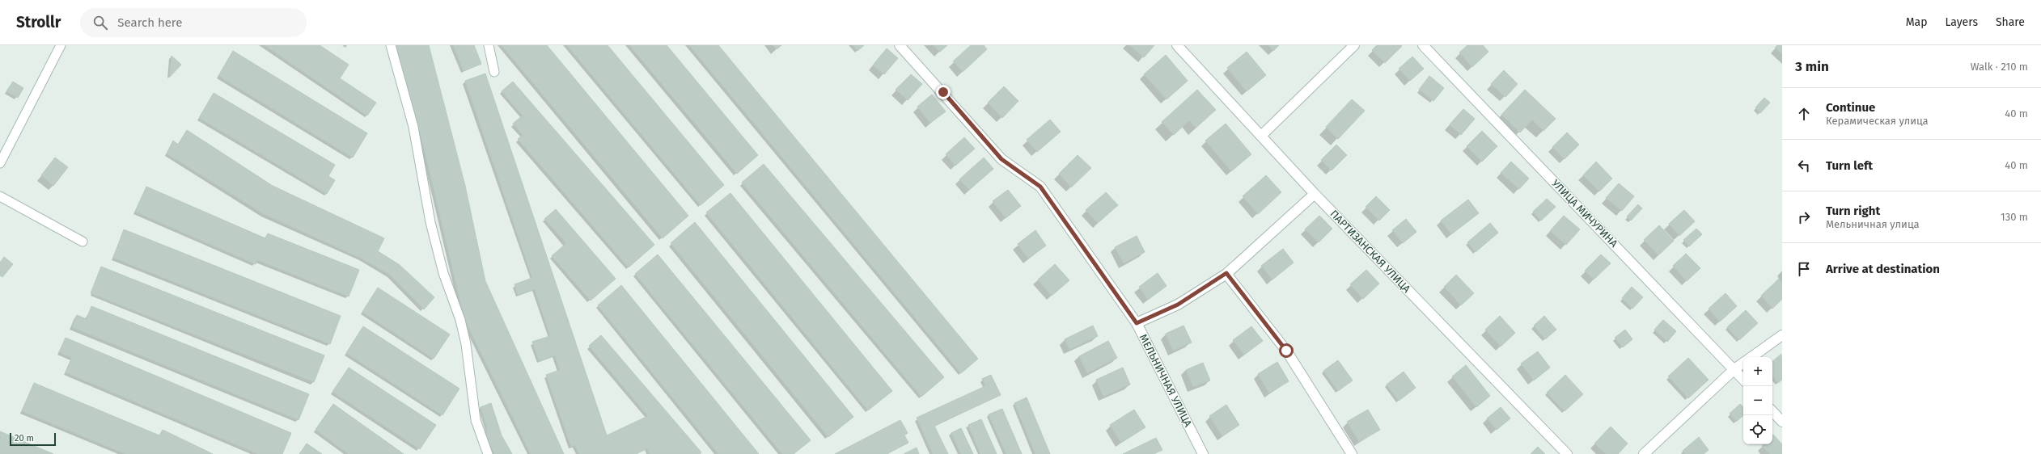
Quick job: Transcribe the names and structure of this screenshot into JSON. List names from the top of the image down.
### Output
{
  "streets": {
    "street": ["УЛИЦА МИЧУРИНА", "ПАРТИЗАНСКАЯ УЛИЦА", "МЕЛЬНИЧНАЯ УЛИЦА"]
  },
  "scale_bar": "20 m",
  "page": {
    "header": "Strollr",
    "search": "Search here",
    "nav": ["Map", "Layers", "Share"],
    "heading": ["3 min", "Walk · 210 m"],
    "list": [
      ["Continue", "Керамическая улица", "40 m"],
      ["Turn left", "40 m"],
      ["Turn right", "Мельничная улица", "130 m"],
      "Arrive at destination"
    ],
    "map_buttons": ["+", "−"],
    "scale": "20 m"
  }
}
